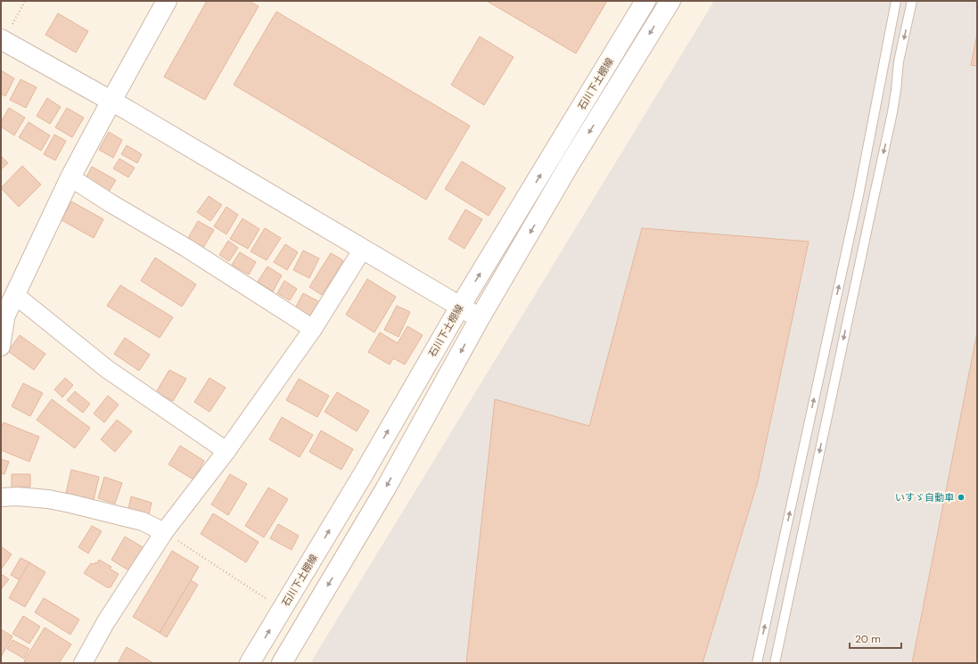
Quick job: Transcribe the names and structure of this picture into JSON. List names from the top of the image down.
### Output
{
  "streets": {
    "street": ["石川下土棚線"]
  },
  "places": ["いすゞ自動車"],
  "scale_bar": "20 m"
}
